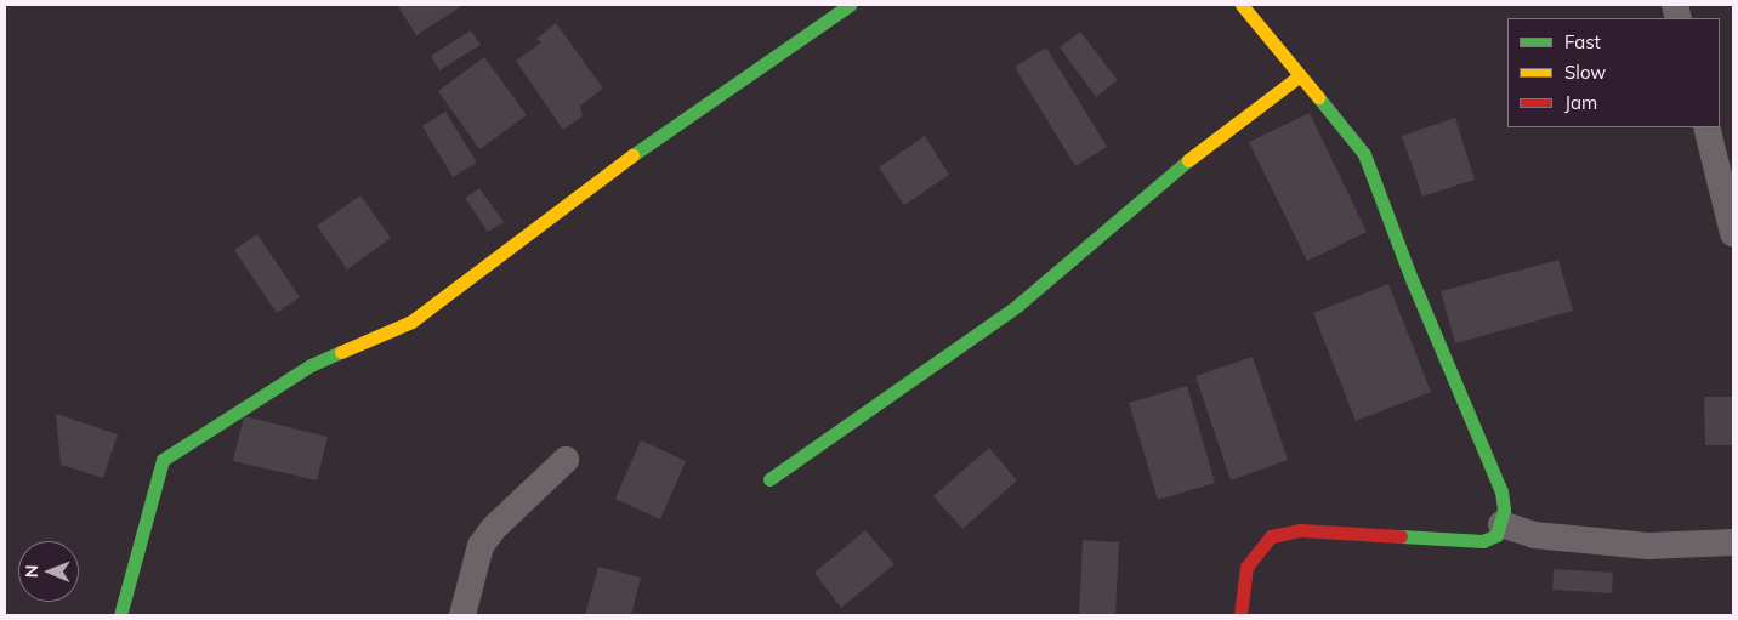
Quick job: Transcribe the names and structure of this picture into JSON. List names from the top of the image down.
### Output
{
  "legend": ["Fast", "Slow", "Jam"],
  "north": "left"
}
